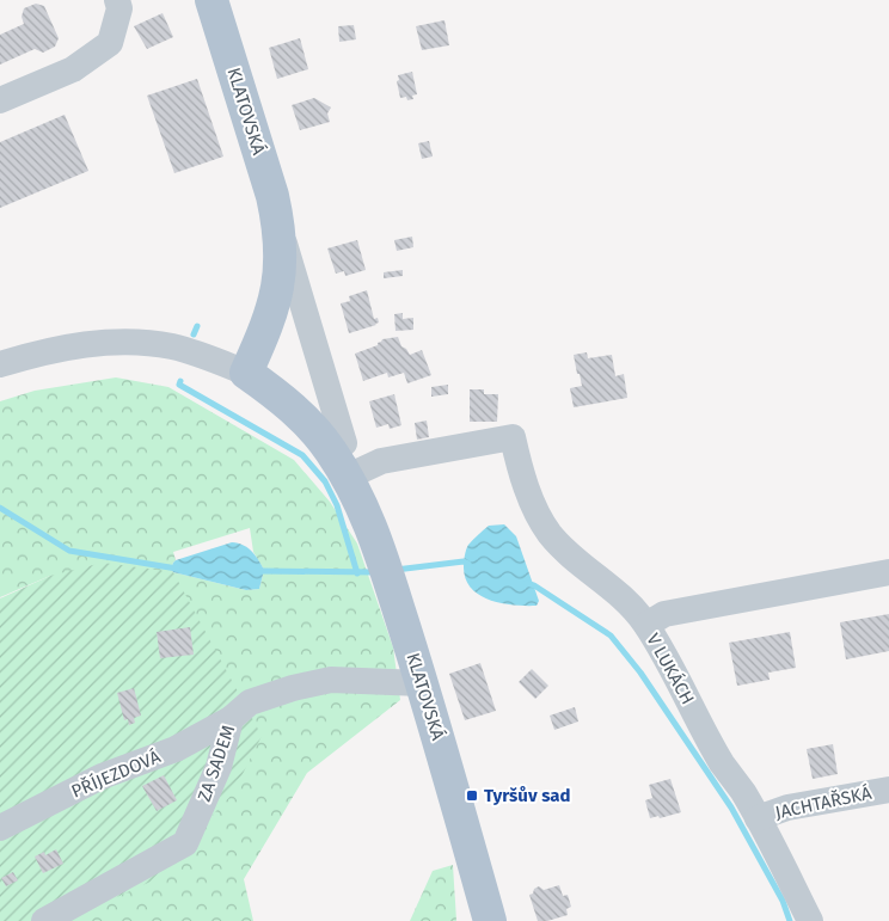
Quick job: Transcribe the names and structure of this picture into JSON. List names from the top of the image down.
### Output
{
  "streets": {
    "main road": ["KLATOVSKÁ"],
    "street": [
      "V LUKÁCH",
      "ZA SADEM",
      "PŘÍJEZDOVÁ",
      "JACHTAŘSKÁ"
    ]
  },
  "crossings": [
    ["KLATOVSKÁ", "V LUKÁCH"],
    ["KLATOVSKÁ", "ZA SADEM"],
    ["V LUKÁCH", "JACHTAŘSKÁ"],
    ["ZA SADEM", "PŘÍJEZDOVÁ"]
  ],
  "places": {
    "transit": ["Tyršův sad"]
  }
}
